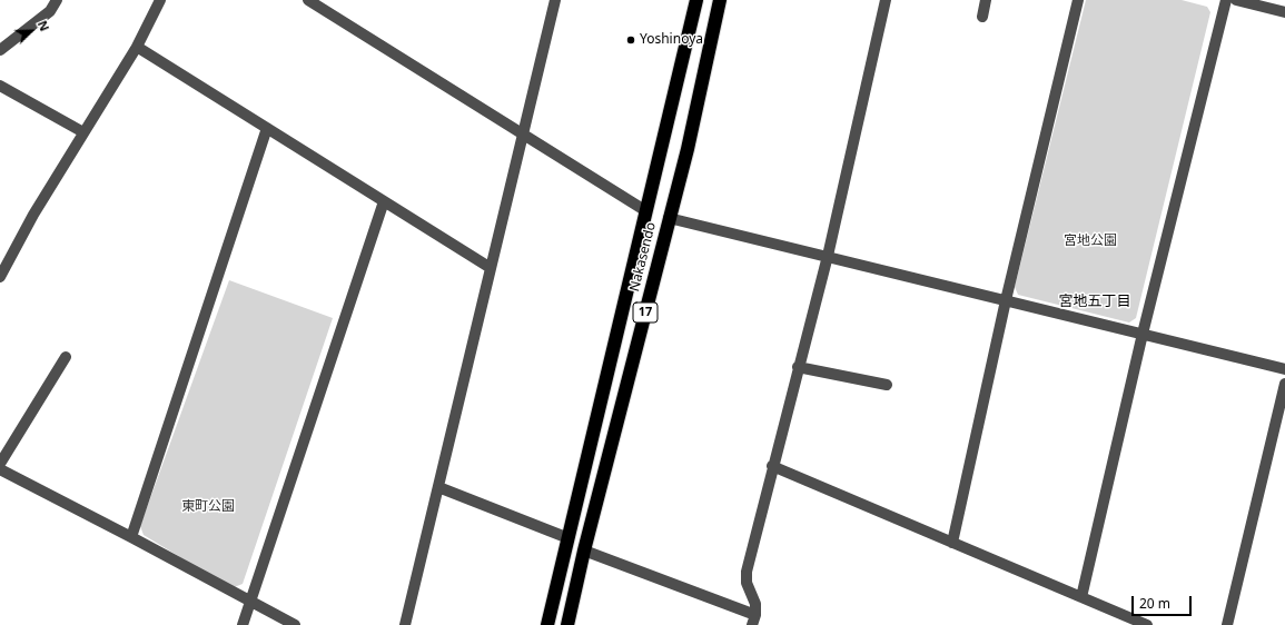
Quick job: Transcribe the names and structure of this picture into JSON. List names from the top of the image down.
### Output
{
  "streets": {
    "highway": ["Nakasendo", "17"]
  },
  "districts": ["宮地五丁目"],
  "parks": ["宮地公園", "東町公園"],
  "places": ["Yoshinoya"],
  "scale_bar": "20 m",
  "north": "top right"
}
